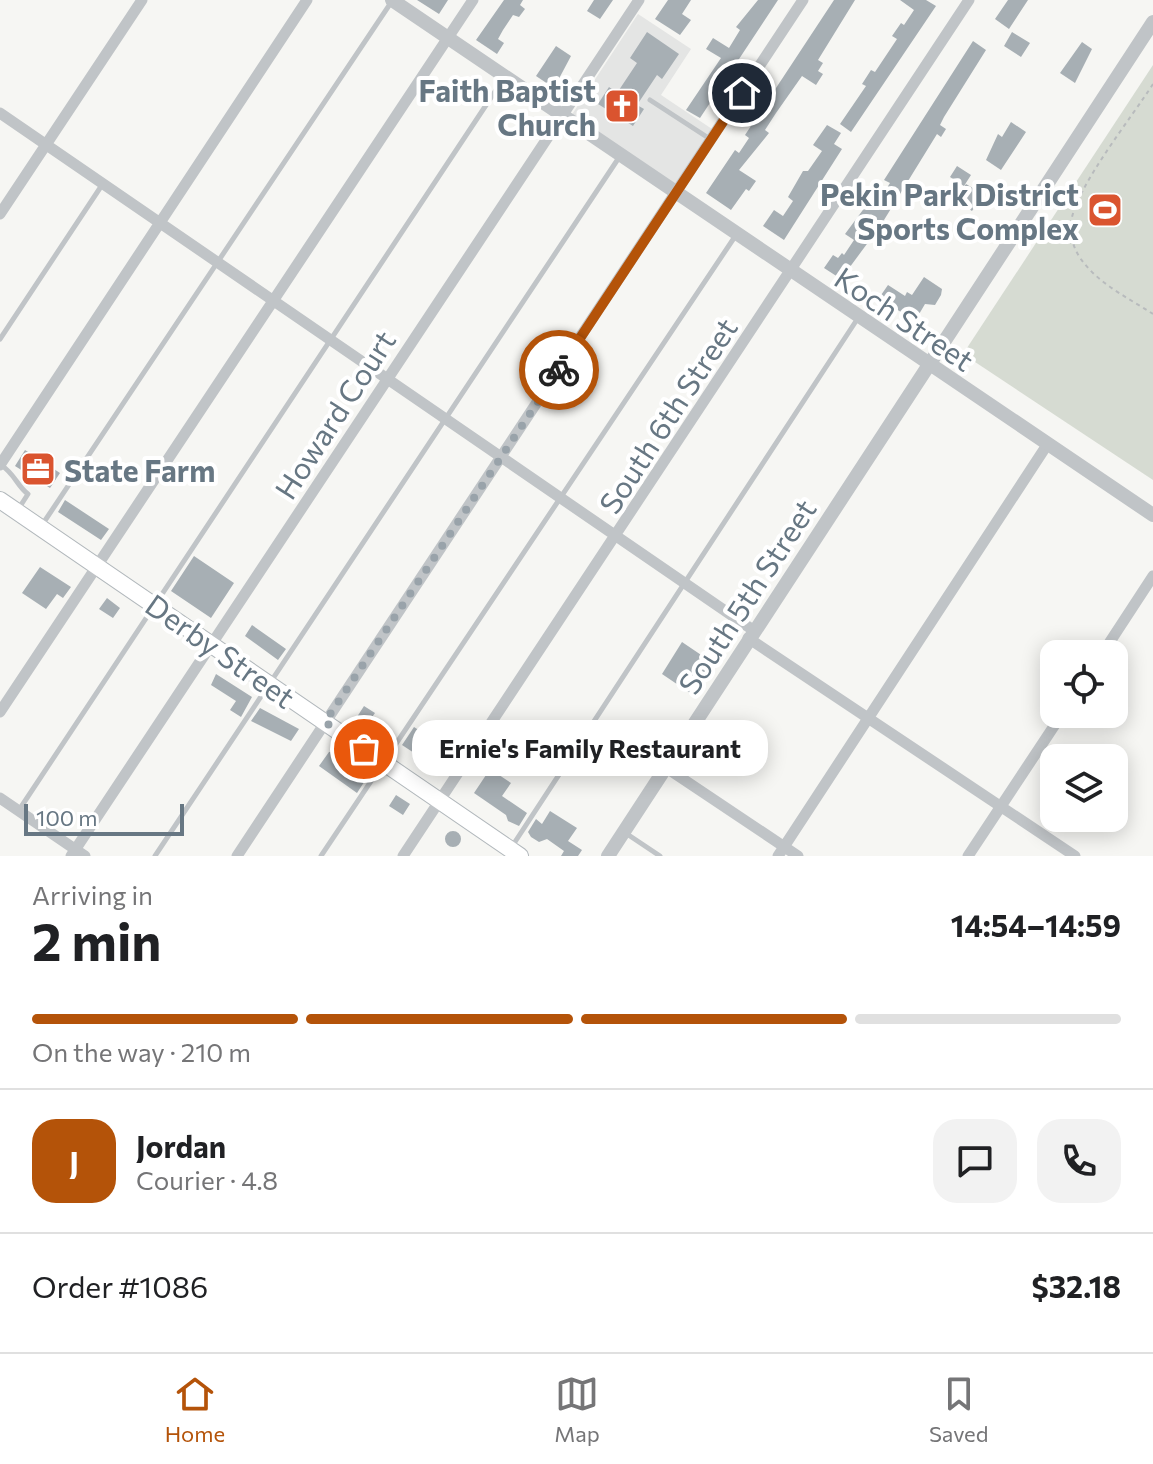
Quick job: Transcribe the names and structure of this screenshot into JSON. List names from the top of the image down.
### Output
{
  "streets": {
    "main road": ["Derby Street"],
    "street": [
      "Koch Street",
      "Howard Court",
      "South 6th Street",
      "South 5th Street"
    ]
  },
  "crossings": [
    ["Koch Street", "Howard Court"],
    ["Koch Street", "South 6th Street"],
    ["Koch Street", "South 5th Street"],
    ["Howard Court", "Derby Street"],
    ["South 6th Street", "Derby Street"]
  ],
  "places": {
    "church": ["Faith Baptist Church"],
    "sports": ["Pekin Park District Sports Complex"],
    "office": ["State Farm"],
    "other": ["Ernie's Family Restaurant"]
  },
  "scale_bar": "100 m",
  "page": {
    "bubble": "Ernie's Family Restaurant",
    "scale": "100 m",
    "heading": ["2 min", "Arriving in", "14:54–14:59"],
    "panel": [
      "Jordan",
      "Courier · 4.8",
      "Order #1086",
      "$32.18"
    ],
    "bar": "On the way · 210 m",
    "round": "J",
    "tabs": ["Home", "Map", "Saved"]
  }
}
